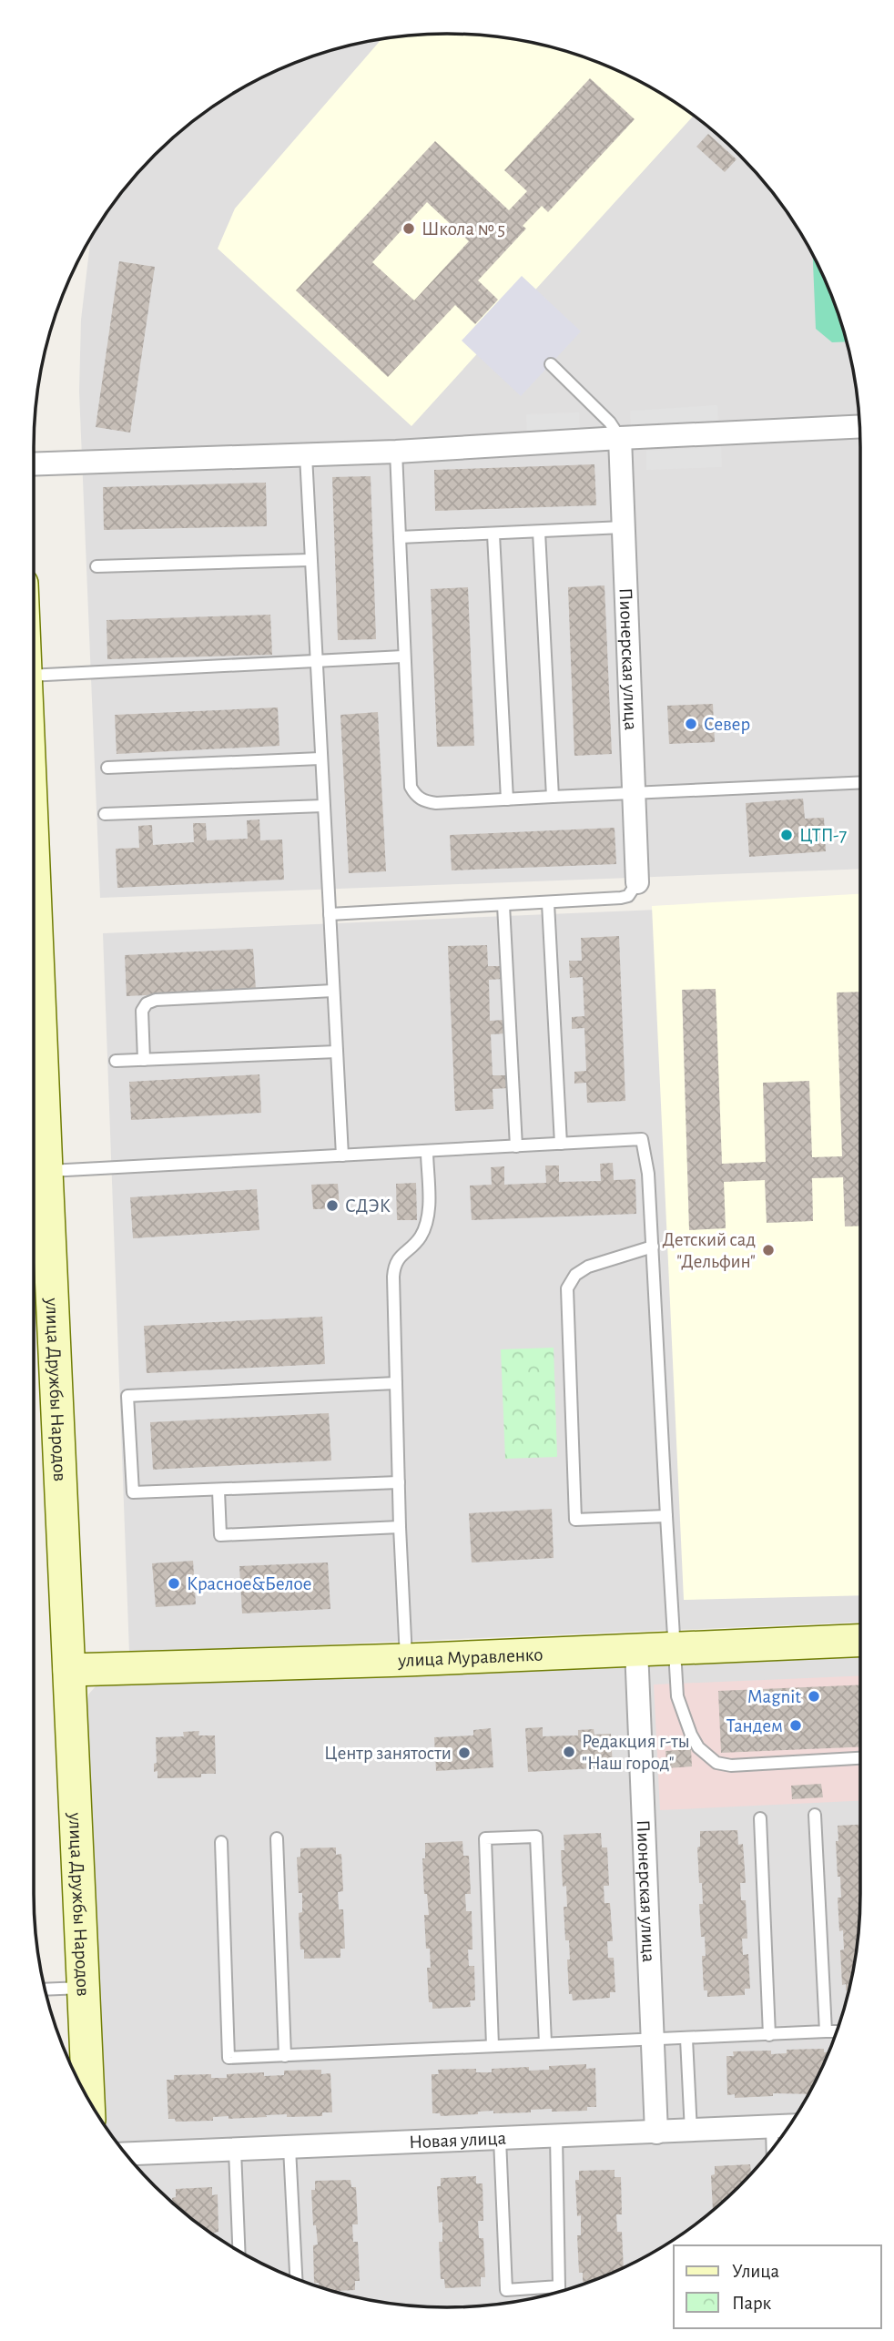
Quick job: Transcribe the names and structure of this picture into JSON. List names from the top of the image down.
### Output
{
  "streets": {
    "street": [
      "Пионерская улица",
      "улица Дружбы Народов",
      "улица Муравленко",
      "Новая улица"
    ]
  },
  "crossings": [
    ["Пионерская улица", "улица Муравленко"],
    ["Пионерская улица", "Новая улица"],
    ["улица Дружбы Народов", "улица Муравленко"]
  ],
  "places": [
    "Школа № 5",
    "Север",
    "ЦТП-7",
    "СДЭК",
    "Детский сад \"Дельфин\"",
    "Красное&Белое",
    "Magnit",
    "Тандем",
    "Редакция г-ты \"Наш город\"",
    "Центр занятости"
  ],
  "legend": ["Улица", "Парк"]
}
